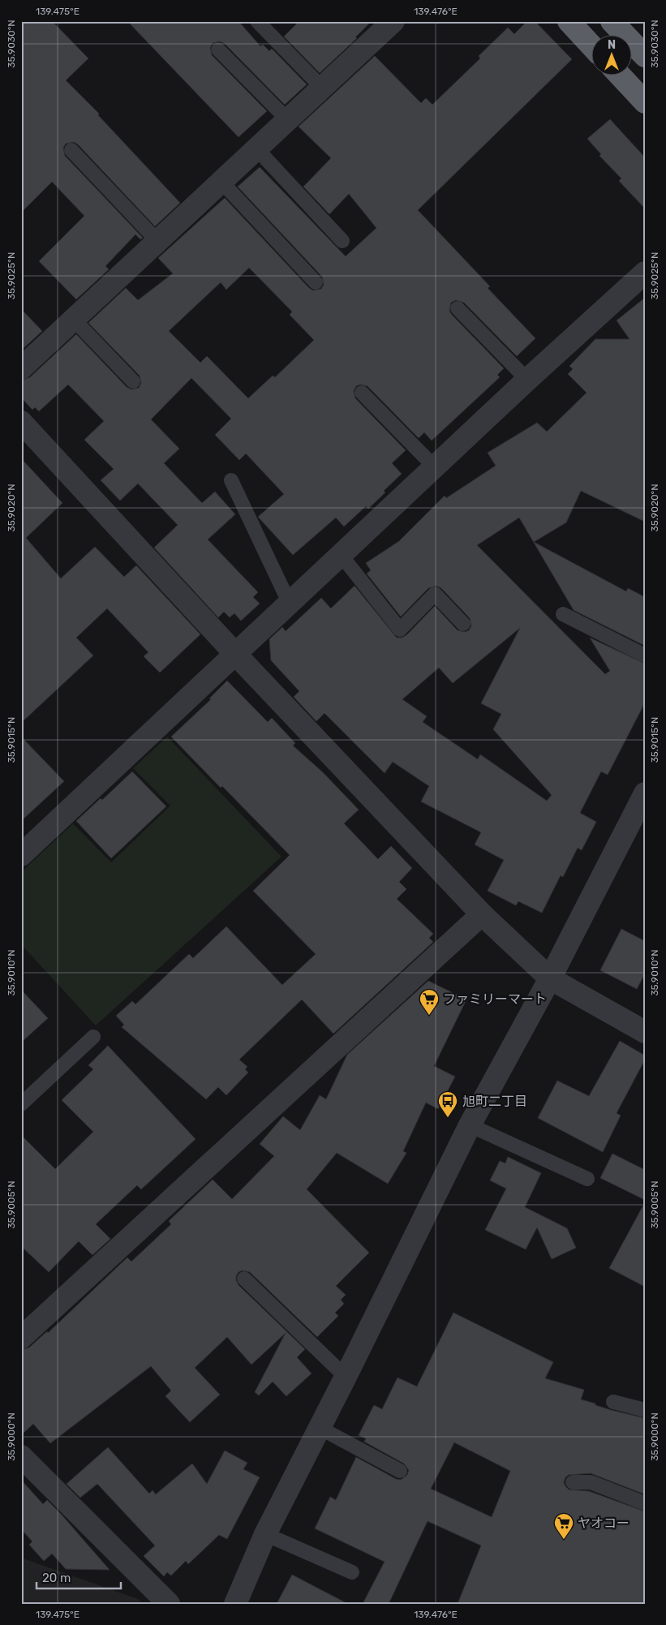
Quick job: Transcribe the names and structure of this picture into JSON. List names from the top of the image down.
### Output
{
  "places": {
    "supermarket": ["ファミリーマート", "ヤオコー"],
    "bus stop": ["旭町二丁目"]
  },
  "scale_bar": "20 m",
  "north": "top",
  "coordinates": [
    "139.475°E",
    "139.476°E",
    "35.9030°N",
    "35.9025°N",
    "35.9020°N",
    "35.9015°N",
    "35.9010°N",
    "35.9005°N",
    "35.9000°N"
  ]
}
